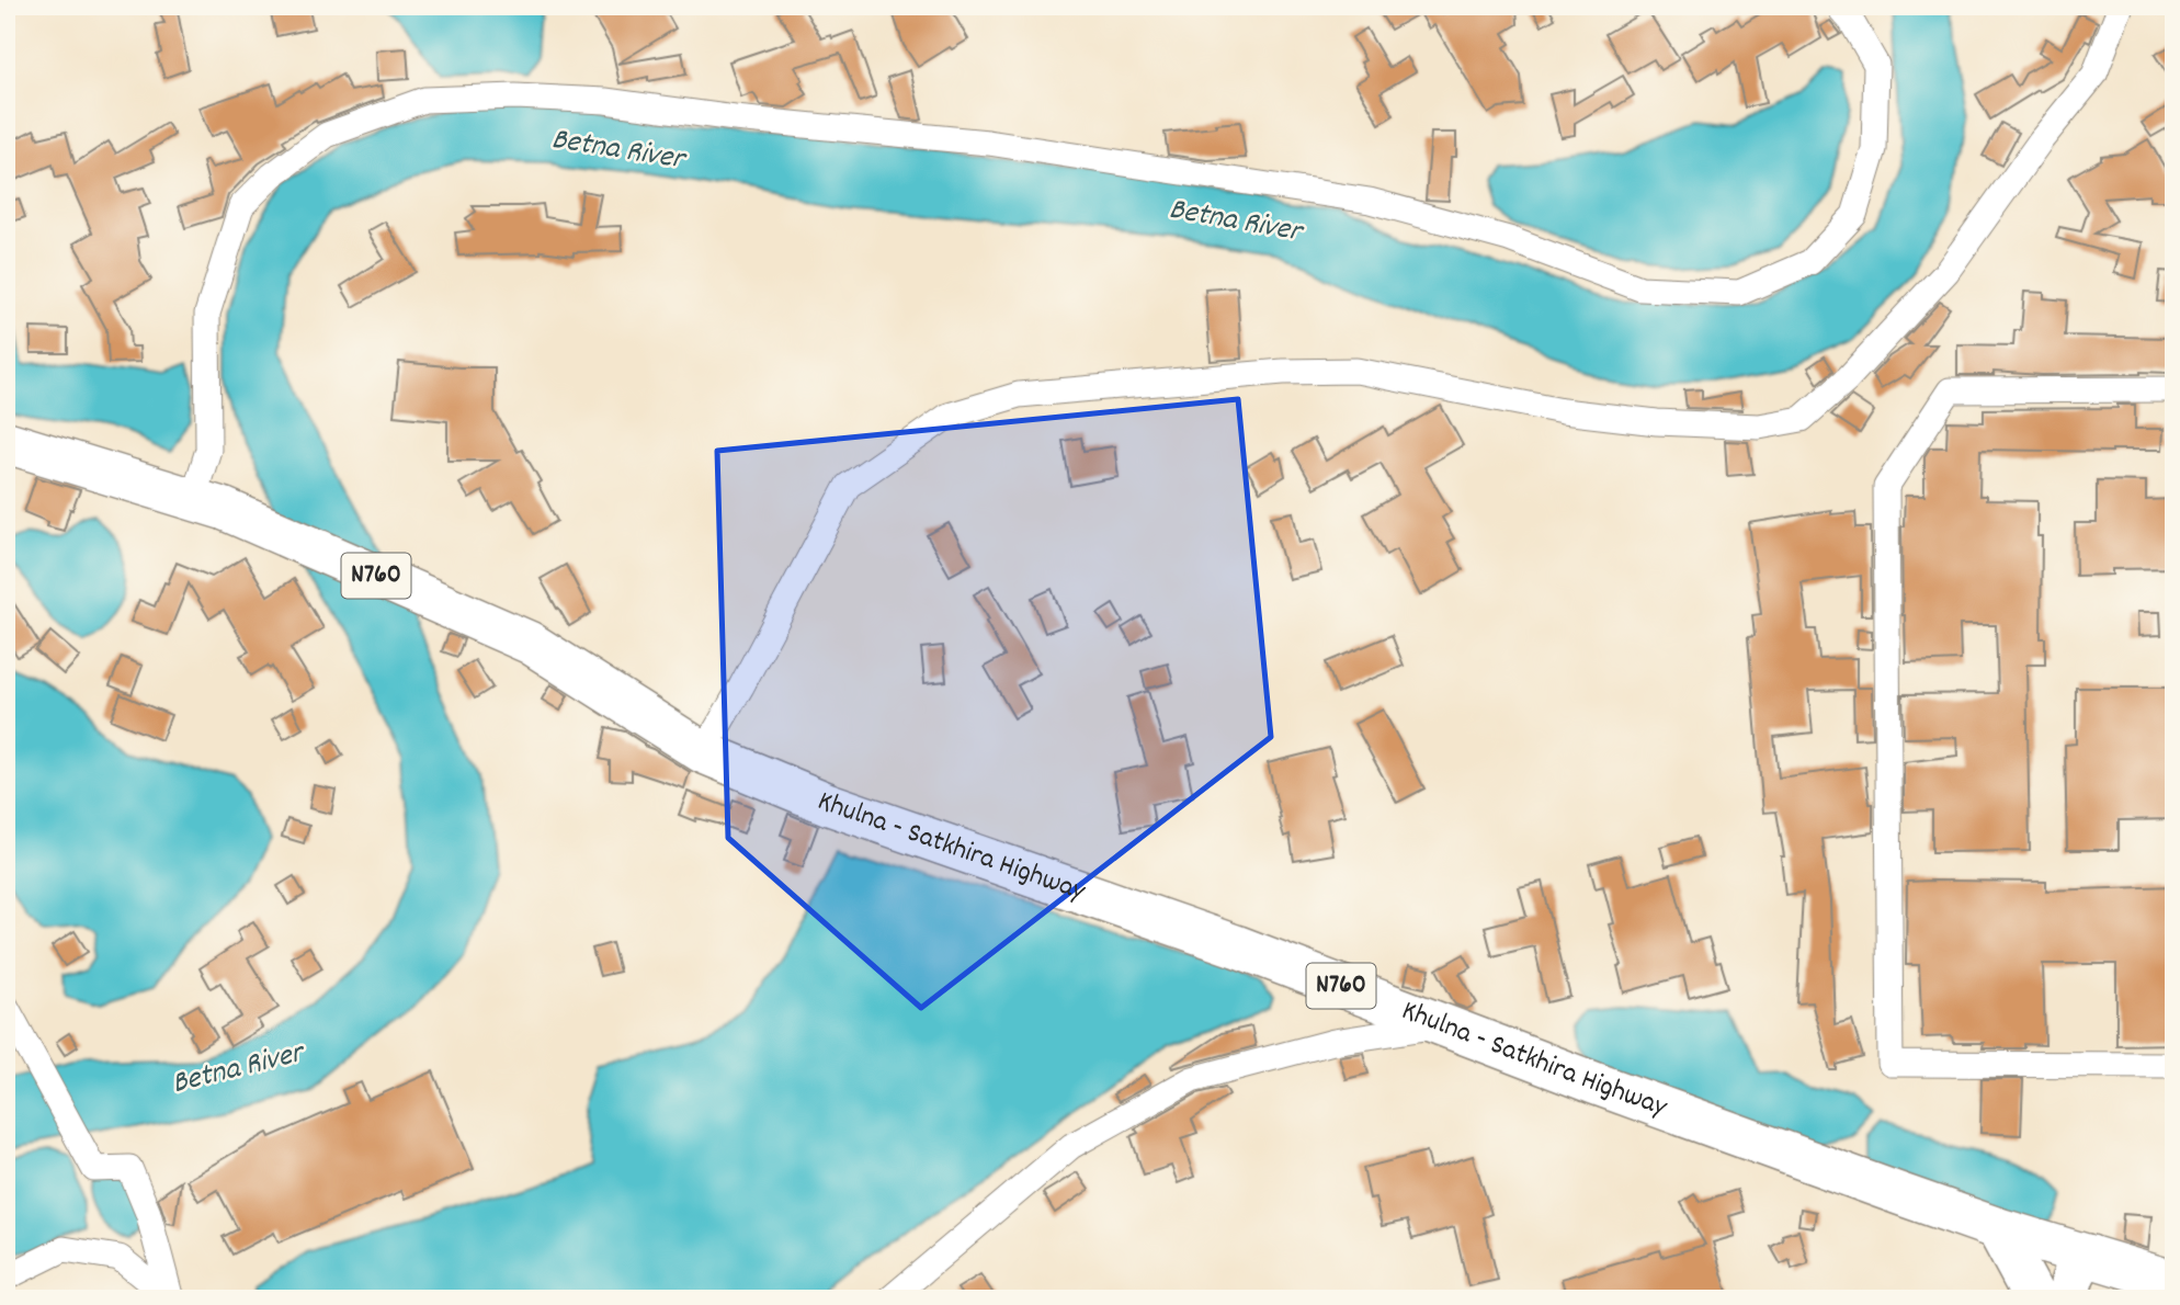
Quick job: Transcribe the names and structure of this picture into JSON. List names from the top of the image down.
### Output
{
  "streets": {
    "highway": ["N760", "Khulna - Satkhira Highway"]
  },
  "crossings": [
    ["N760", "Khulna - Satkhira Highway"]
  ],
  "water": ["Betna River"]
}
